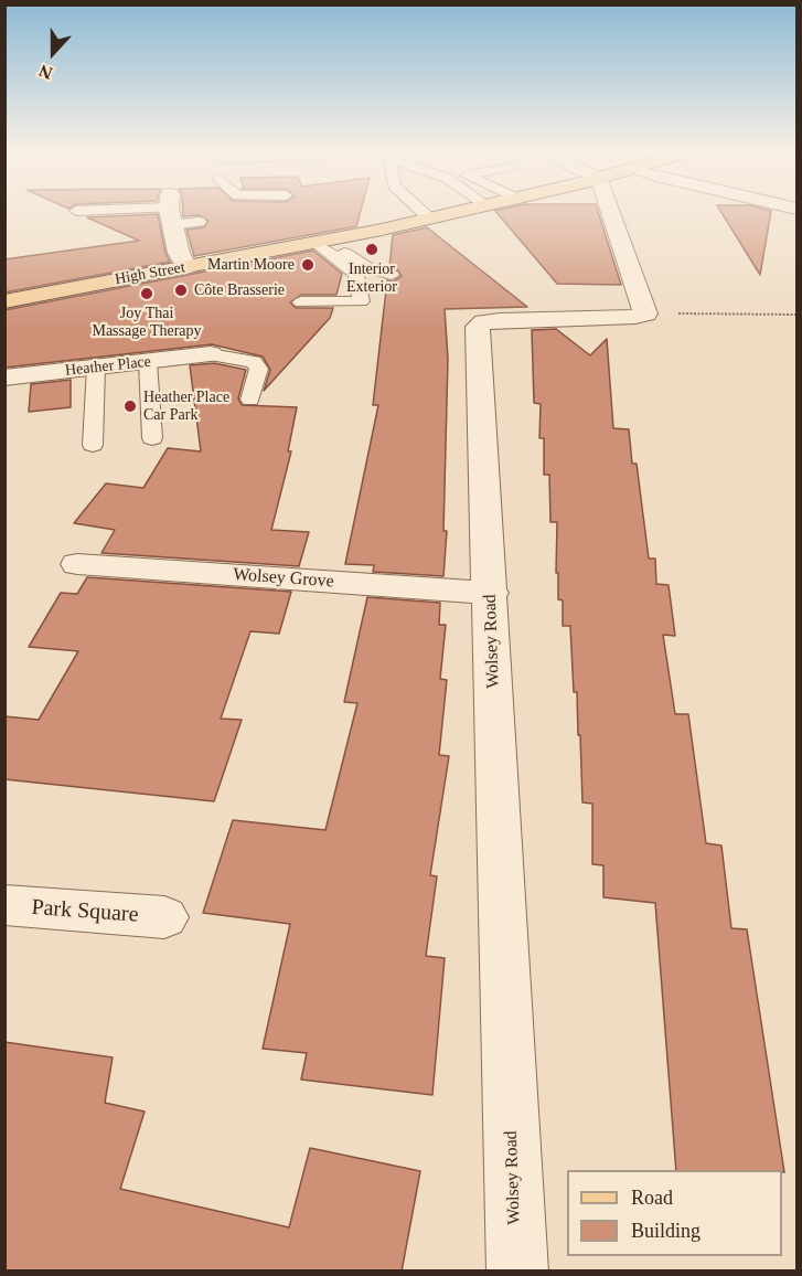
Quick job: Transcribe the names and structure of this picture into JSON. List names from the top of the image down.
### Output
{
  "streets": {
    "main road": ["High Street"],
    "street": [
      "Heather Place",
      "Wolsey Grove",
      "Wolsey Road",
      "Park Square"
    ]
  },
  "crossings": [
    ["Wolsey Grove", "Wolsey Road"]
  ],
  "places": [
    "Interior Exterior",
    "Martin Moore",
    "Côte Brasserie",
    "Joy Thai Massage Therapy",
    "Heather Place Car Park"
  ],
  "legend": ["Road", "Building"],
  "north": "bottom"
}
